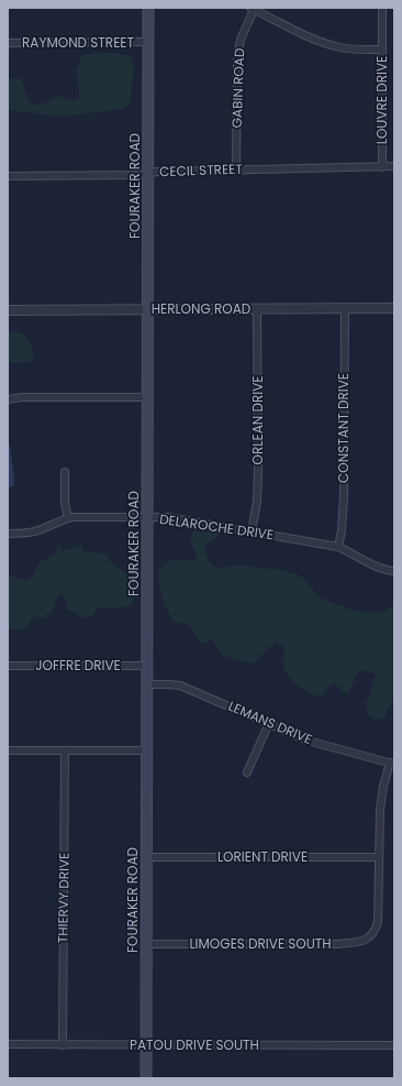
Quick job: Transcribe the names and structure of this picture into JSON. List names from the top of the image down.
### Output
{
  "streets": {
    "main road": ["FOURAKER ROAD"],
    "street": [
      "RAYMOND STREET",
      "GABIN ROAD",
      "LOUVRE DRIVE",
      "CECIL STREET",
      "HERLONG ROAD",
      "ORLEAN DRIVE",
      "CONSTANT DRIVE",
      "DELAROCHE DRIVE",
      "JOFFRE DRIVE",
      "LEMANS DRIVE",
      "LORIENT DRIVE",
      "THIERVY DRIVE",
      "LIMOGES DRIVE SOUTH",
      "PATOU DRIVE SOUTH"
    ]
  },
  "crossings": [
    ["RAYMOND STREET", "FOURAKER ROAD"],
    ["GABIN ROAD", "CECIL STREET"],
    ["LOUVRE DRIVE", "CECIL STREET"],
    ["CECIL STREET", "FOURAKER ROAD"],
    ["FOURAKER ROAD", "HERLONG ROAD"],
    ["FOURAKER ROAD", "DELAROCHE DRIVE"],
    ["FOURAKER ROAD", "JOFFRE DRIVE"],
    ["FOURAKER ROAD", "LEMANS DRIVE"],
    ["FOURAKER ROAD", "LORIENT DRIVE"],
    ["FOURAKER ROAD", "LIMOGES DRIVE SOUTH"],
    ["FOURAKER ROAD", "PATOU DRIVE SOUTH"],
    ["HERLONG ROAD", "ORLEAN DRIVE"],
    ["HERLONG ROAD", "CONSTANT DRIVE"],
    ["ORLEAN DRIVE", "DELAROCHE DRIVE"],
    ["CONSTANT DRIVE", "DELAROCHE DRIVE"],
    ["LORIENT DRIVE", "LIMOGES DRIVE SOUTH"],
    ["THIERVY DRIVE", "PATOU DRIVE SOUTH"]
  ]
}
